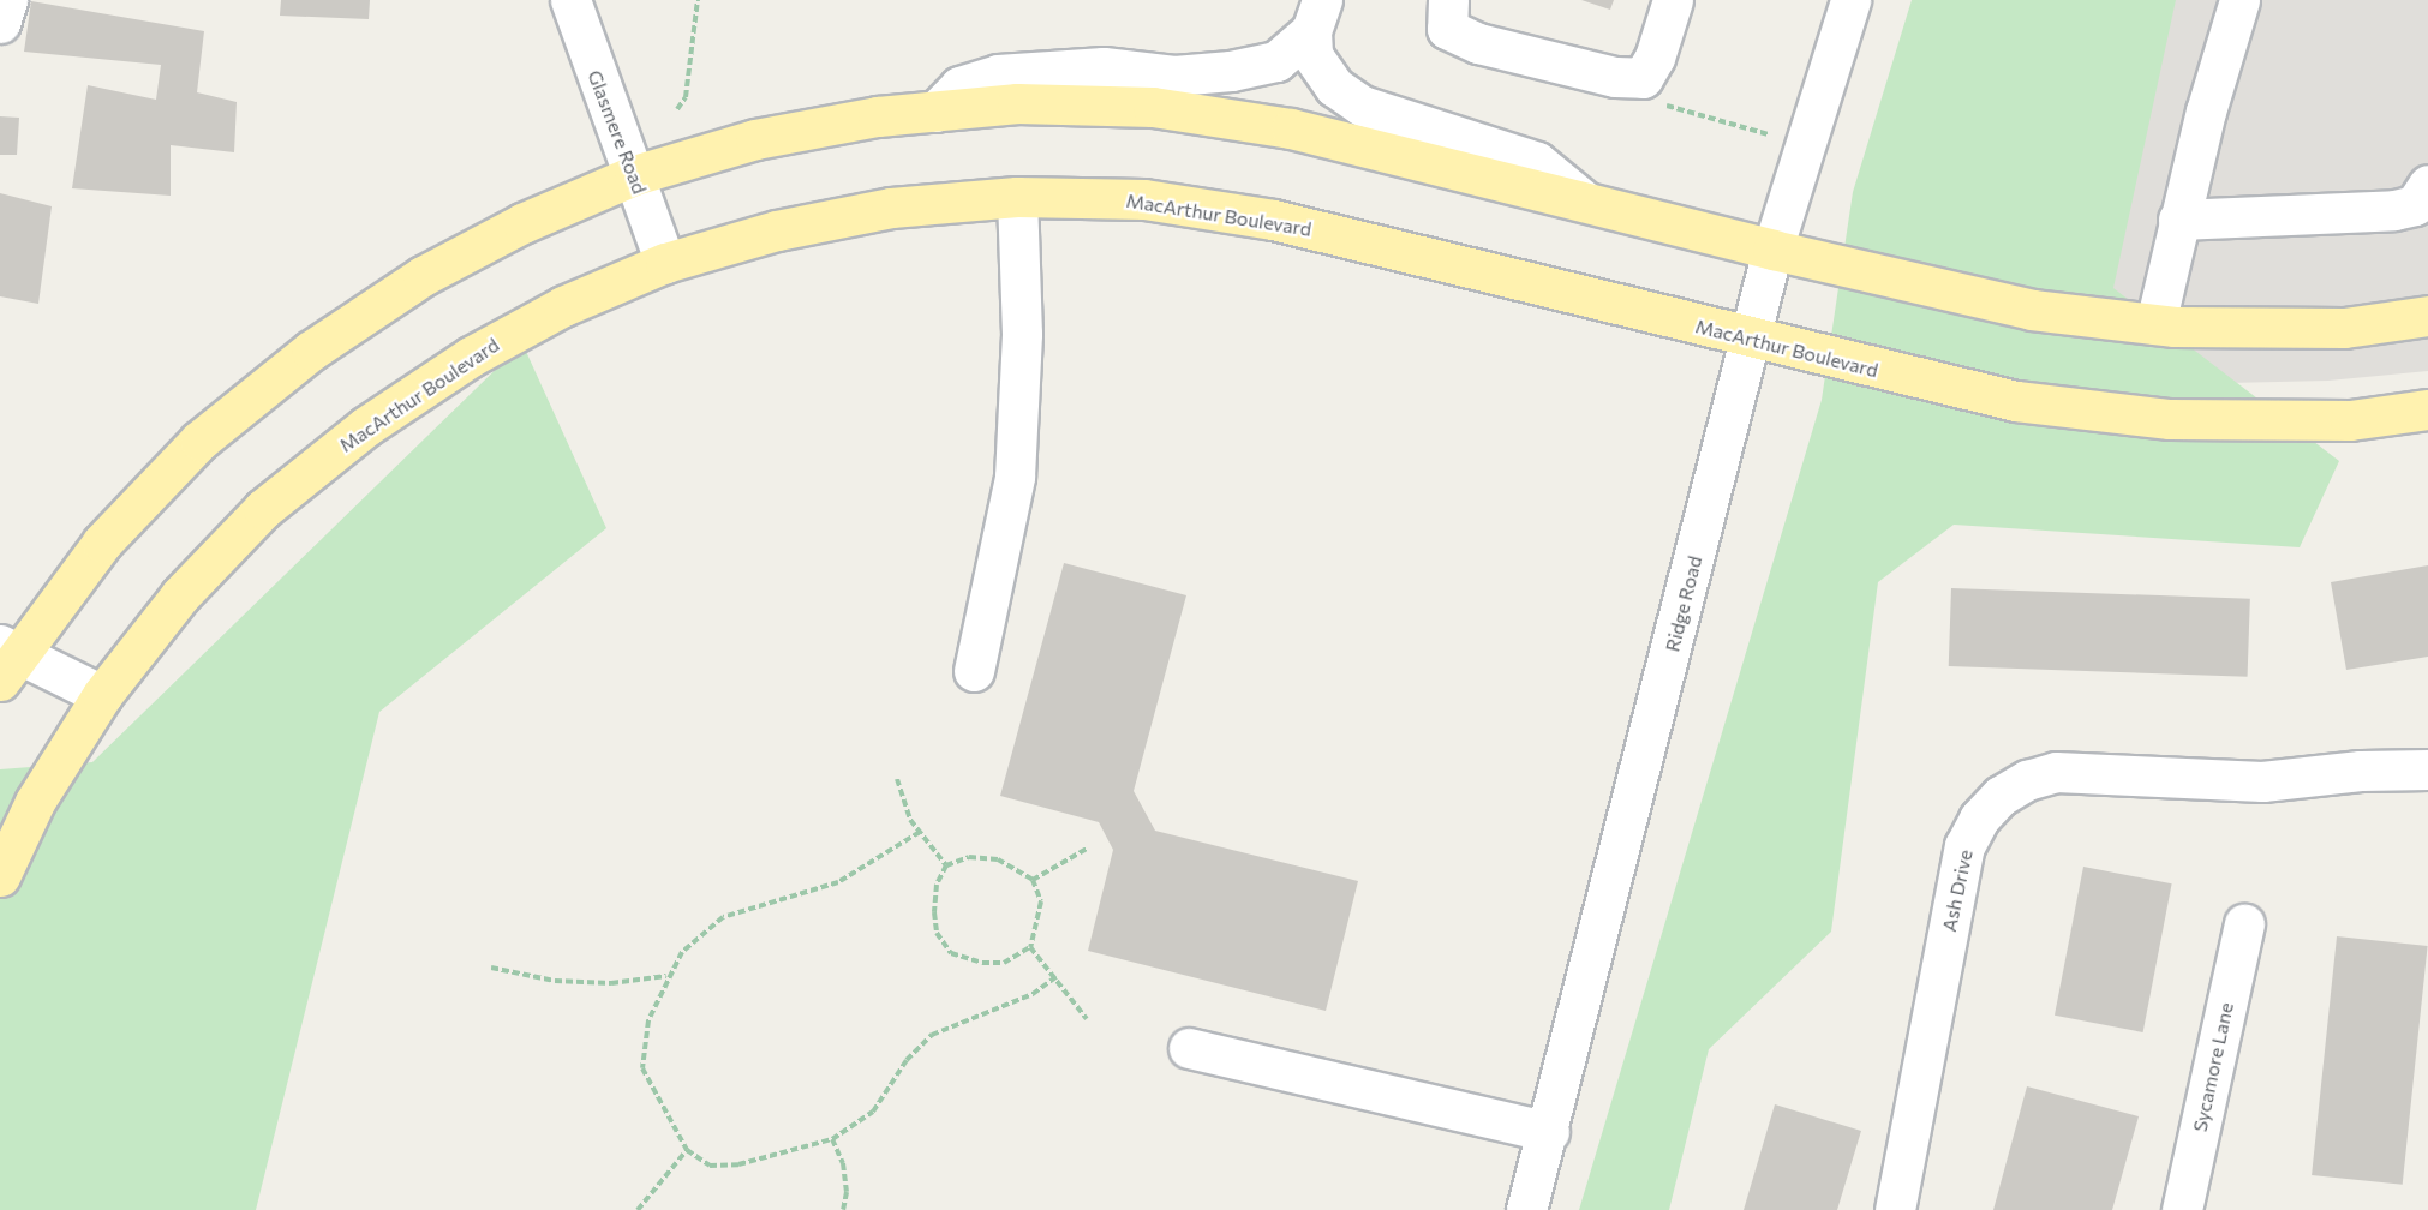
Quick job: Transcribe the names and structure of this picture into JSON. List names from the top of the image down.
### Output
{
  "streets": {
    "main road": ["MacArthur Boulevard"],
    "street": [
      "Glasmere Road",
      "Ridge Road",
      "Ash Drive",
      "Sycamore Lane"
    ]
  },
  "crossings": [
    ["Glasmere Road", "MacArthur Boulevard"],
    ["MacArthur Boulevard", "Ridge Road"]
  ]
}
